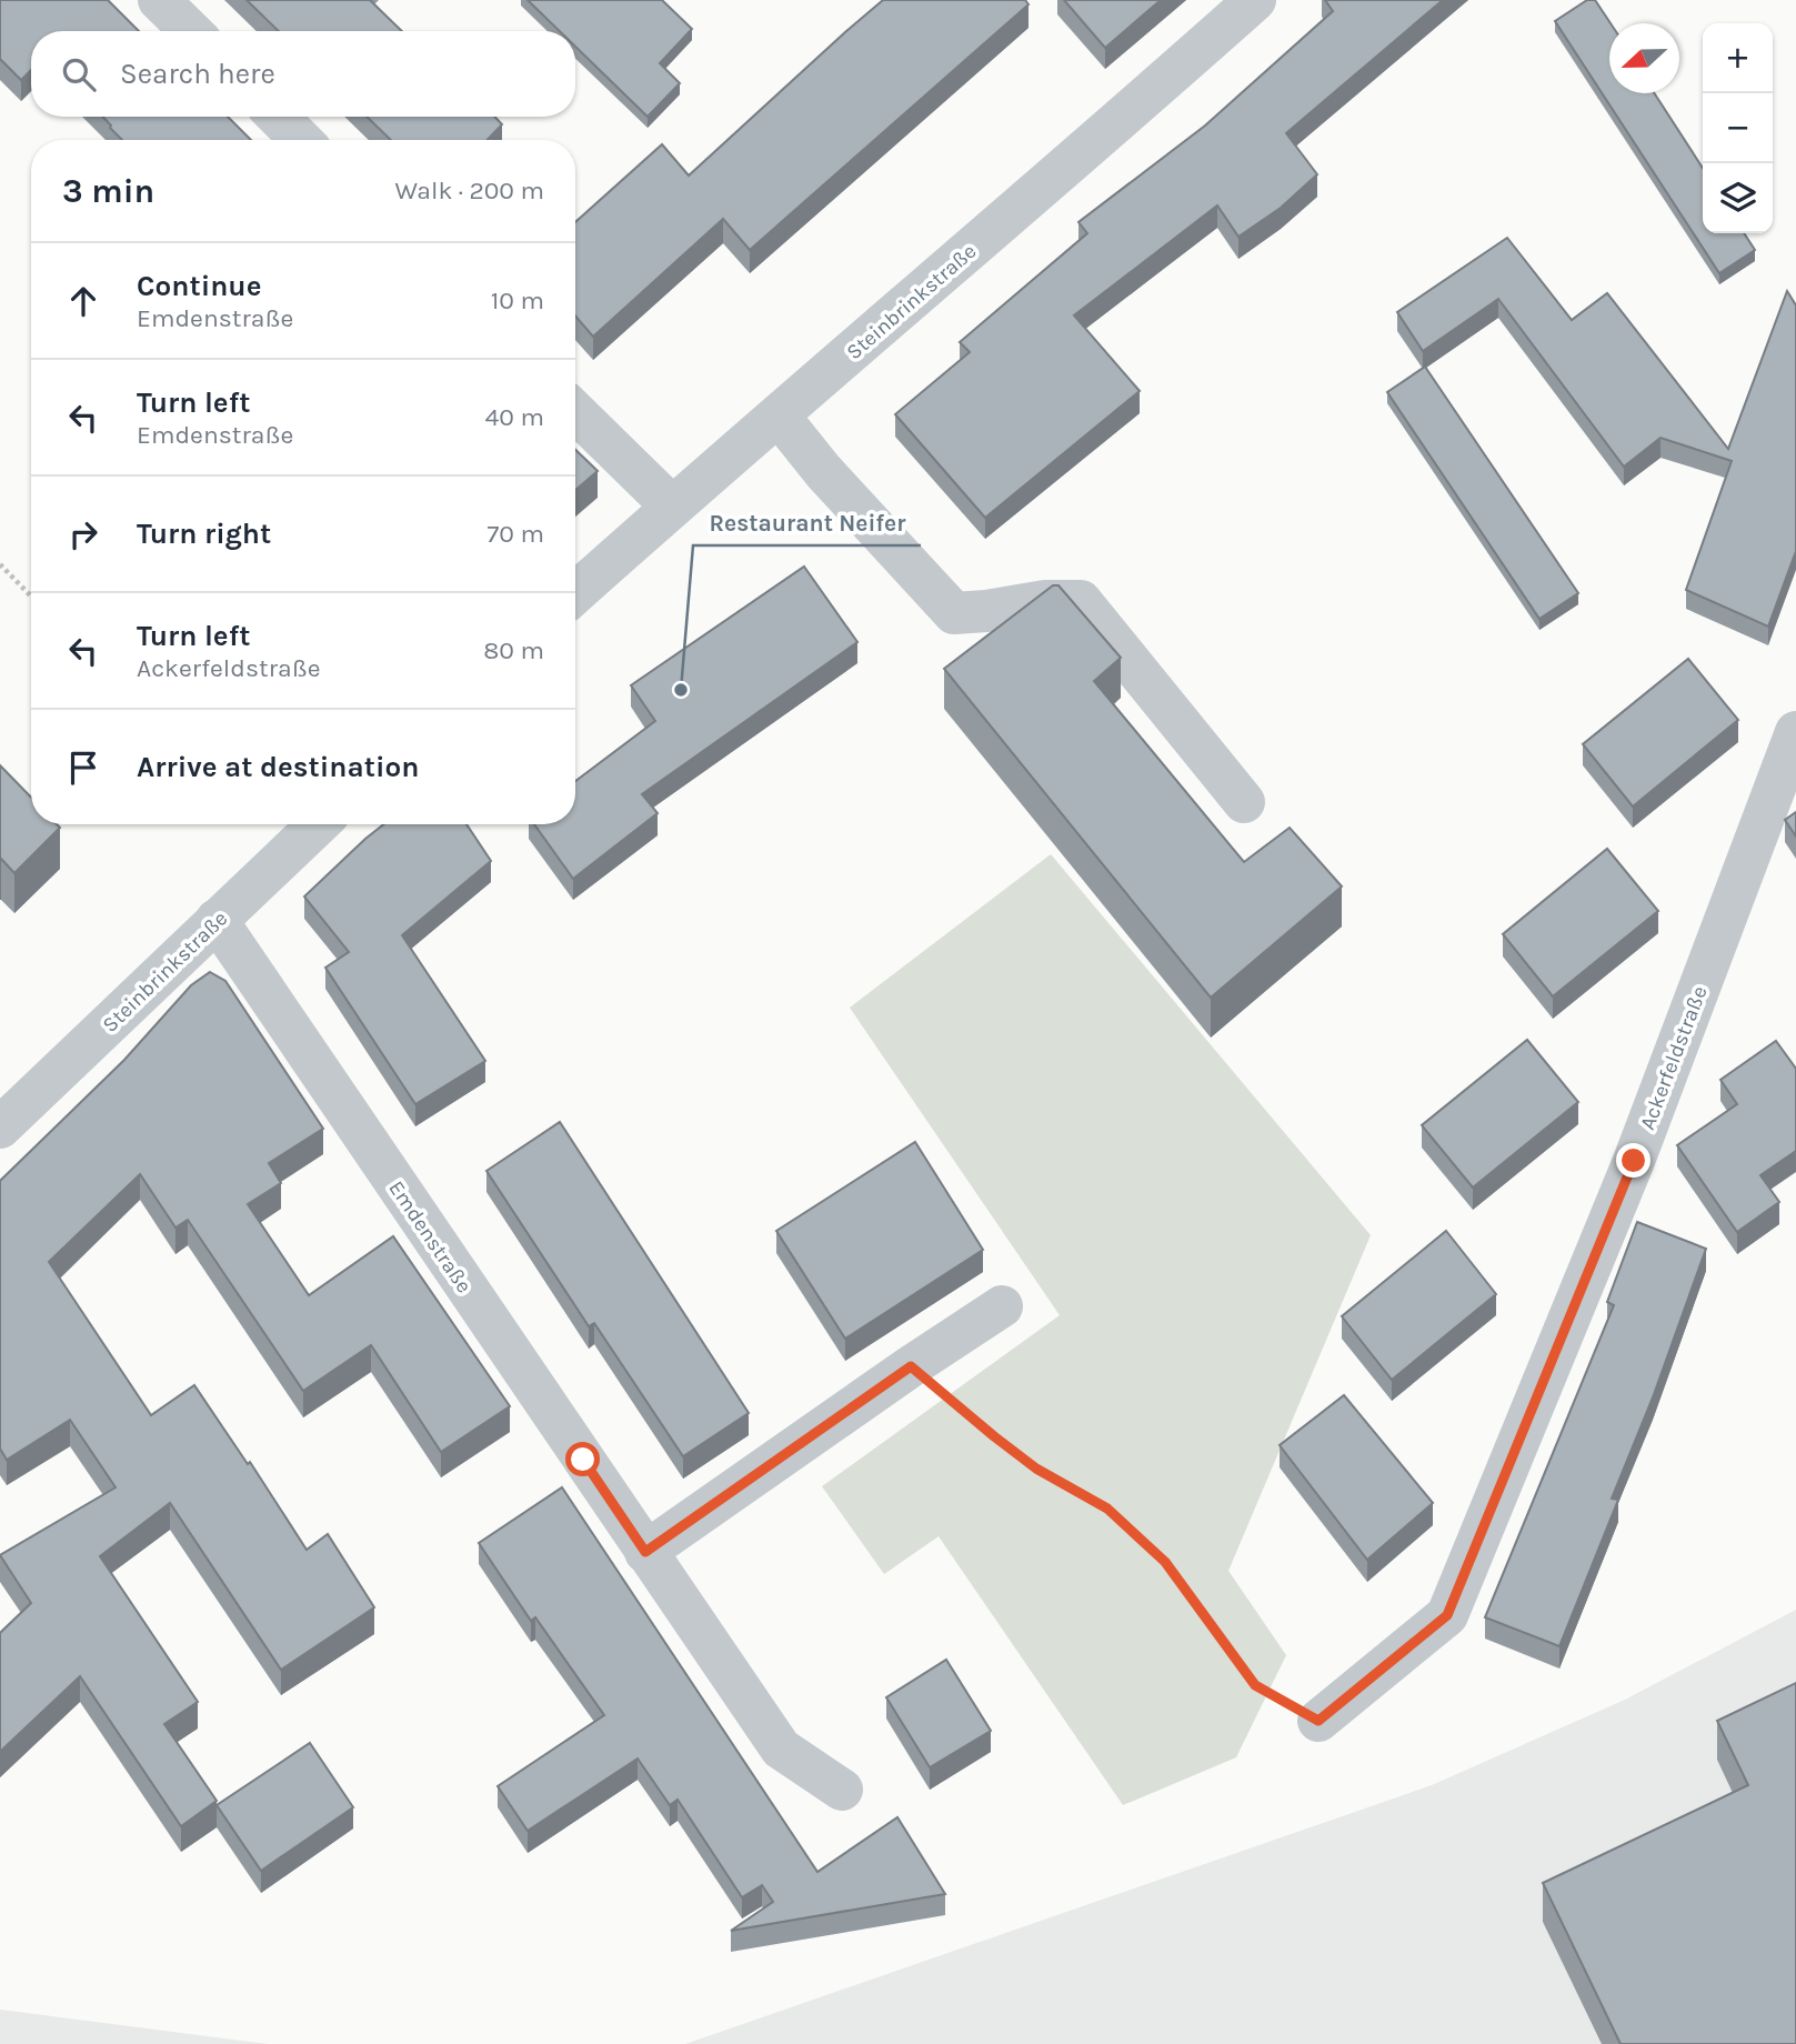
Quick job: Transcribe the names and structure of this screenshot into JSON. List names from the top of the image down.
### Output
{
  "streets": {
    "street": ["Steinbrinkstraße", "Ackerfeldstraße", "Emdenstraße"]
  },
  "crossings": [
    ["Steinbrinkstraße", "Emdenstraße"]
  ],
  "places": ["Restaurant Neifer"],
  "north": "left",
  "page": {
    "map_buttons": ["+", "−"],
    "search": "Search here",
    "heading": ["3 min", "Walk · 200 m"],
    "list": [
      ["Continue", "Emdenstraße", "10 m"],
      ["Turn left", "Emdenstraße", "40 m"],
      ["Turn right", "70 m"],
      ["Turn left", "Ackerfeldstraße", "80 m"],
      "Arrive at destination"
    ]
  }
}
